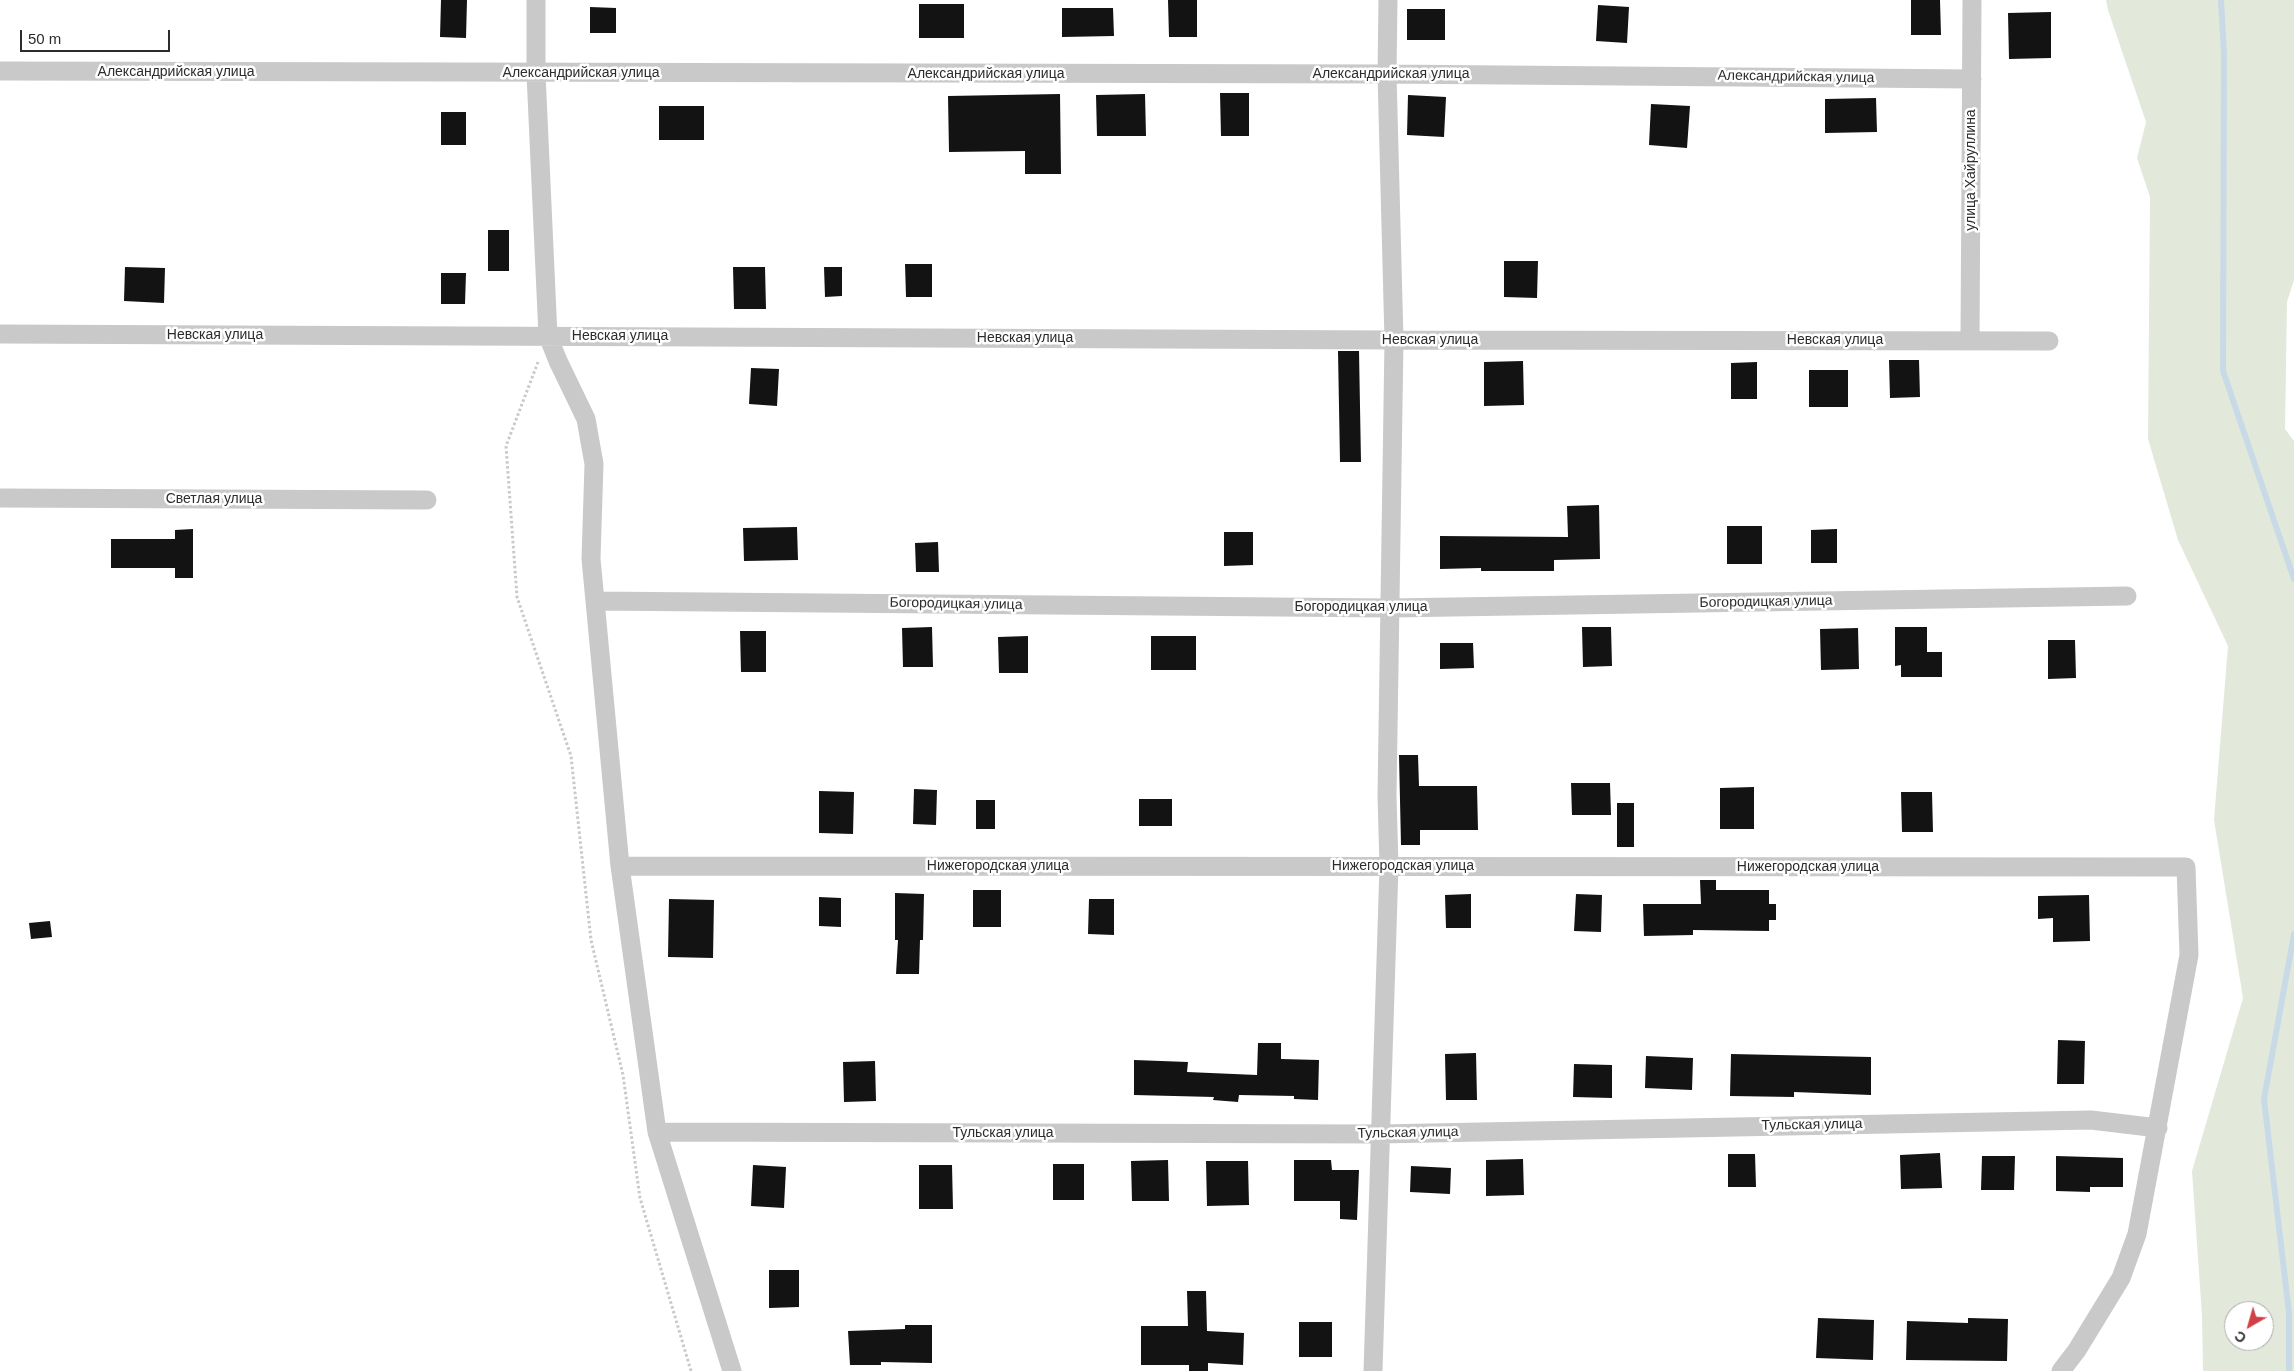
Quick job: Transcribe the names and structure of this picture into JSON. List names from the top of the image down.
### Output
{
  "streets": {
    "street": [
      "Александрийская улица",
      "улица Хайруллина",
      "Невская улица",
      "Светлая улица",
      "Богородицкая улица",
      "Нижегородская улица",
      "Тульская улица"
    ]
  },
  "crossings": [
    ["Александрийская улица", "улица Хайруллина"],
    ["улица Хайруллина", "Невская улица"],
    ["Нижегородская улица", "Тульская улица"]
  ],
  "scale_bar": "50 m",
  "north": "bottom left"
}
